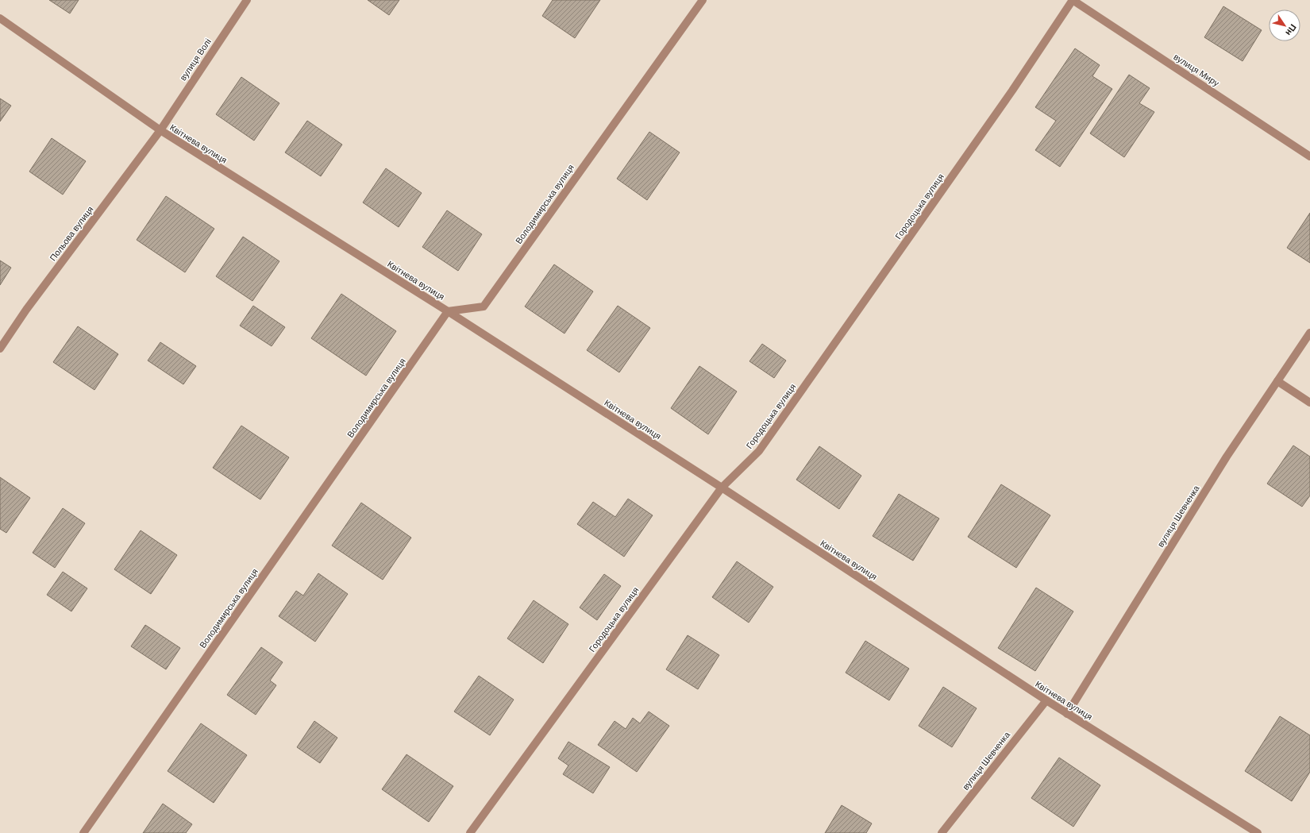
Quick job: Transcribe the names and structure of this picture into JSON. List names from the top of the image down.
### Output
{
  "streets": {
    "street": [
      "вулиця Волі",
      "вулиця Миру",
      "Квітнева вулиця",
      "Володимирська вулиця",
      "Городоцька вулиця",
      "Польова вулиця",
      "вулиця Шевченка"
    ]
  },
  "crossings": [
    ["вулиця Волі", "Квітнева вулиця"],
    ["вулиця Волі", "Польова вулиця"],
    ["вулиця Миру", "Городоцька вулиця"],
    ["Квітнева вулиця", "Володимирська вулиця"],
    ["Квітнева вулиця", "Городоцька вулиця"],
    ["Квітнева вулиця", "Польова вулиця"],
    ["Квітнева вулиця", "вулиця Шевченка"]
  ],
  "north": "bottom right"
}
